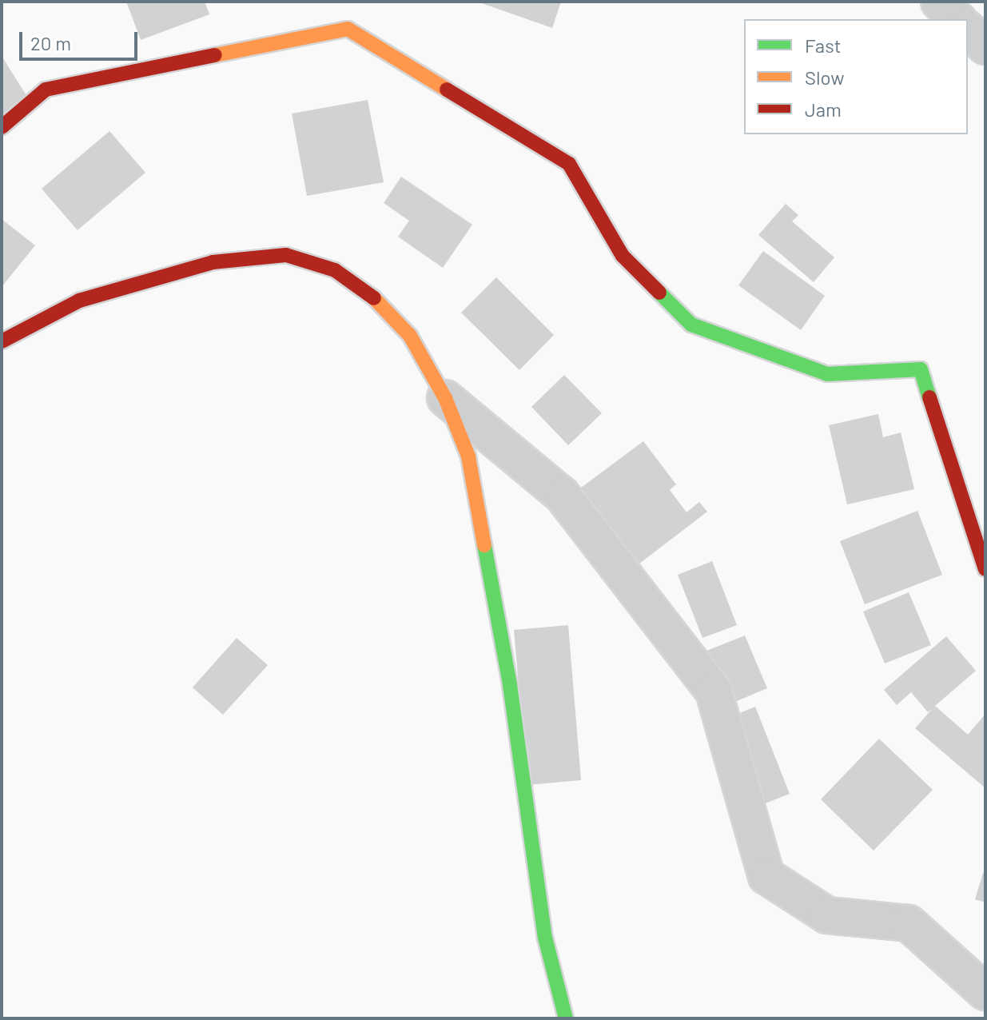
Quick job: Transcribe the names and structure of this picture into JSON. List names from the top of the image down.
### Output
{
  "legend": ["Fast", "Slow", "Jam"],
  "scale_bar": "20 m"
}
